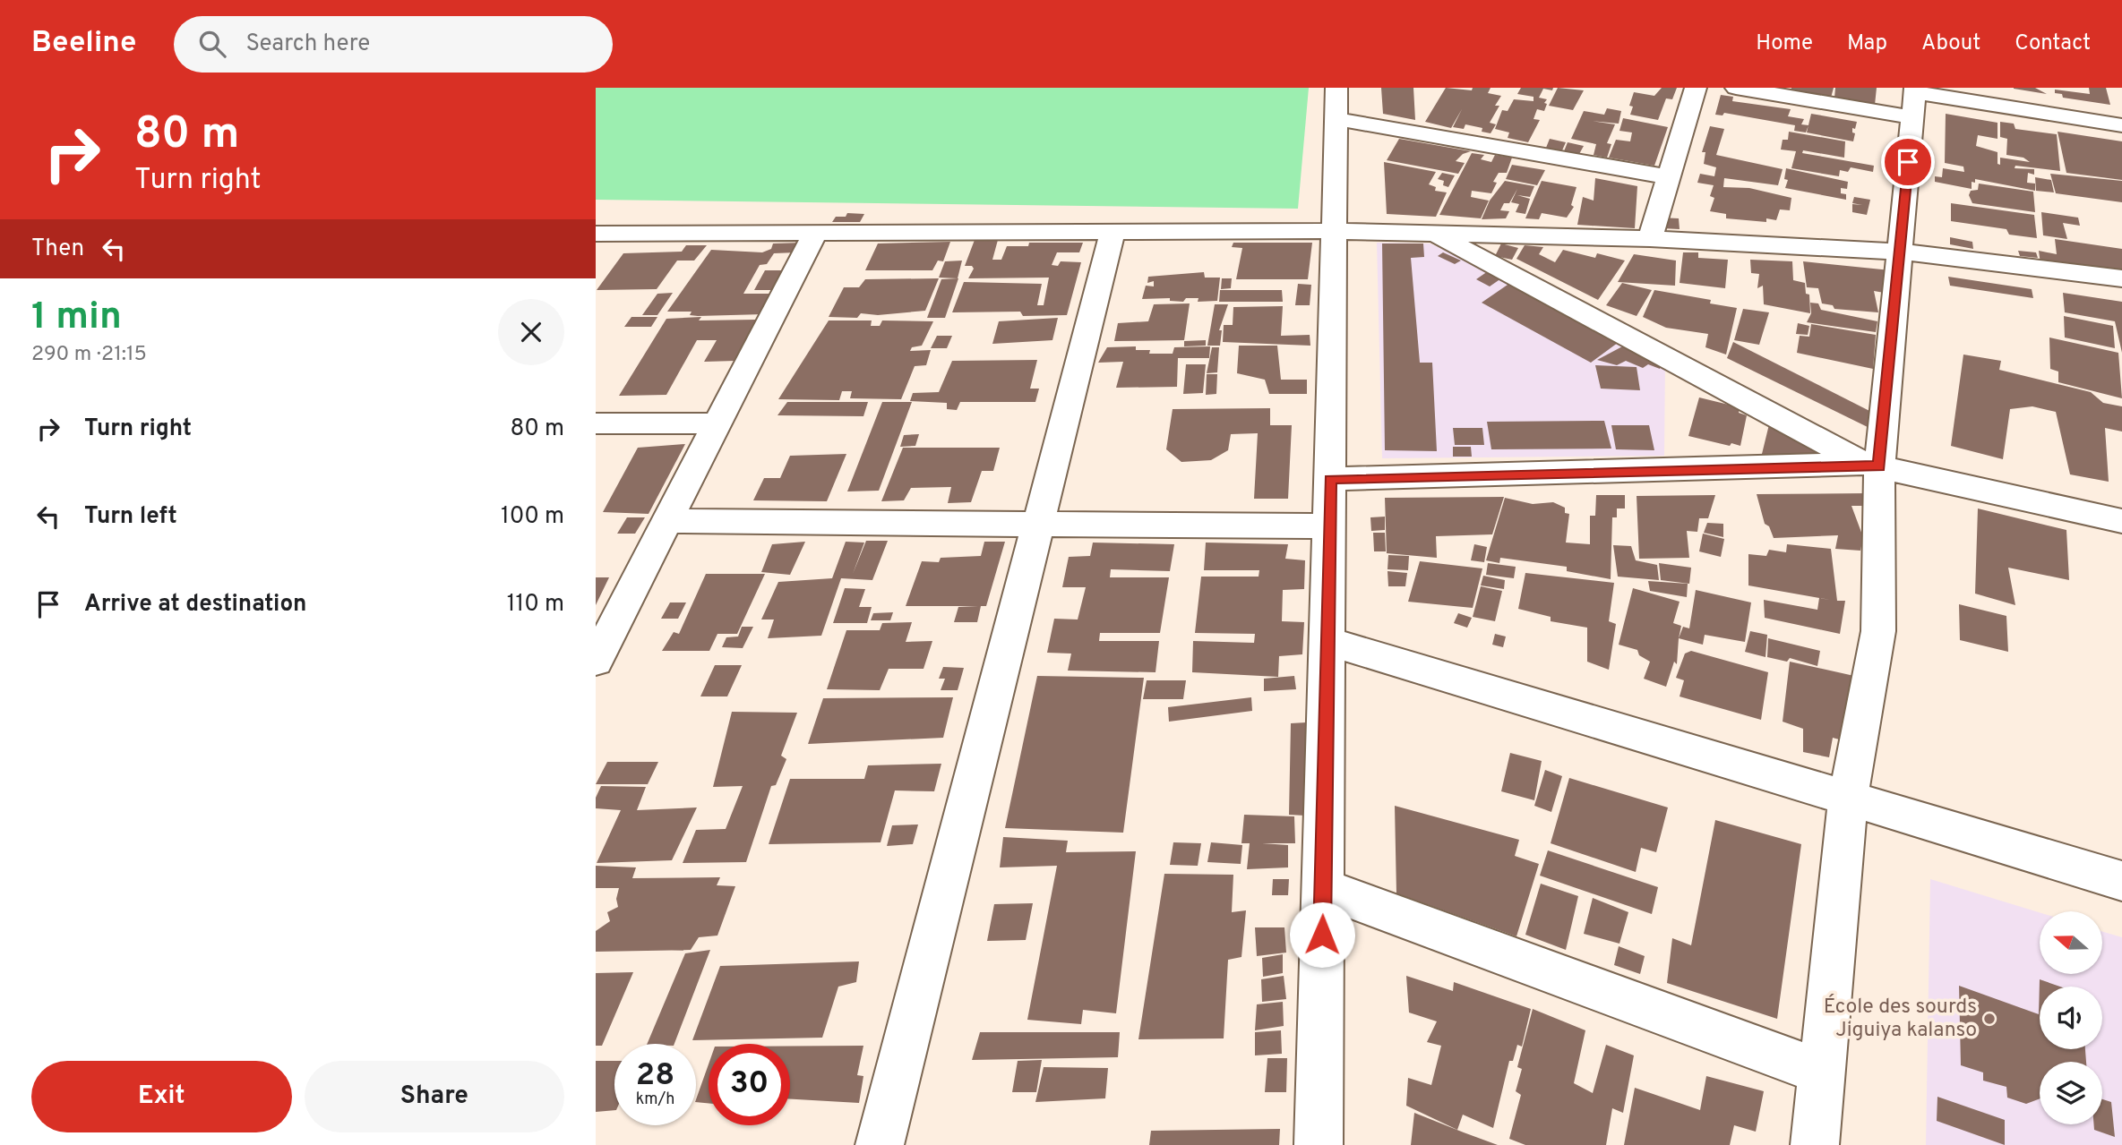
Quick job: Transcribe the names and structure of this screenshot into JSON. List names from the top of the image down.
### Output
{
  "places": ["École des sourds Jiguiya kalanso"],
  "north": "left",
  "page": {
    "header": "Beeline",
    "search": "Search here",
    "nav": [
      "Home",
      "Map",
      "About",
      "Contact"
    ],
    "turn": ["80 m", "Turn right"],
    "then": "Then",
    "heading": ["1 min", "290 m · 21:15"],
    "list": [
      {
        "name": "Turn right",
        "value": "80 m"
      },
      {
        "name": "Turn left",
        "value": "100 m"
      },
      {
        "name": "Arrive at destination",
        "value": "110 m"
      }
    ],
    "speed": "28 km/h",
    "limit": "30",
    "buttons": ["Exit", "Share"]
  }
}
